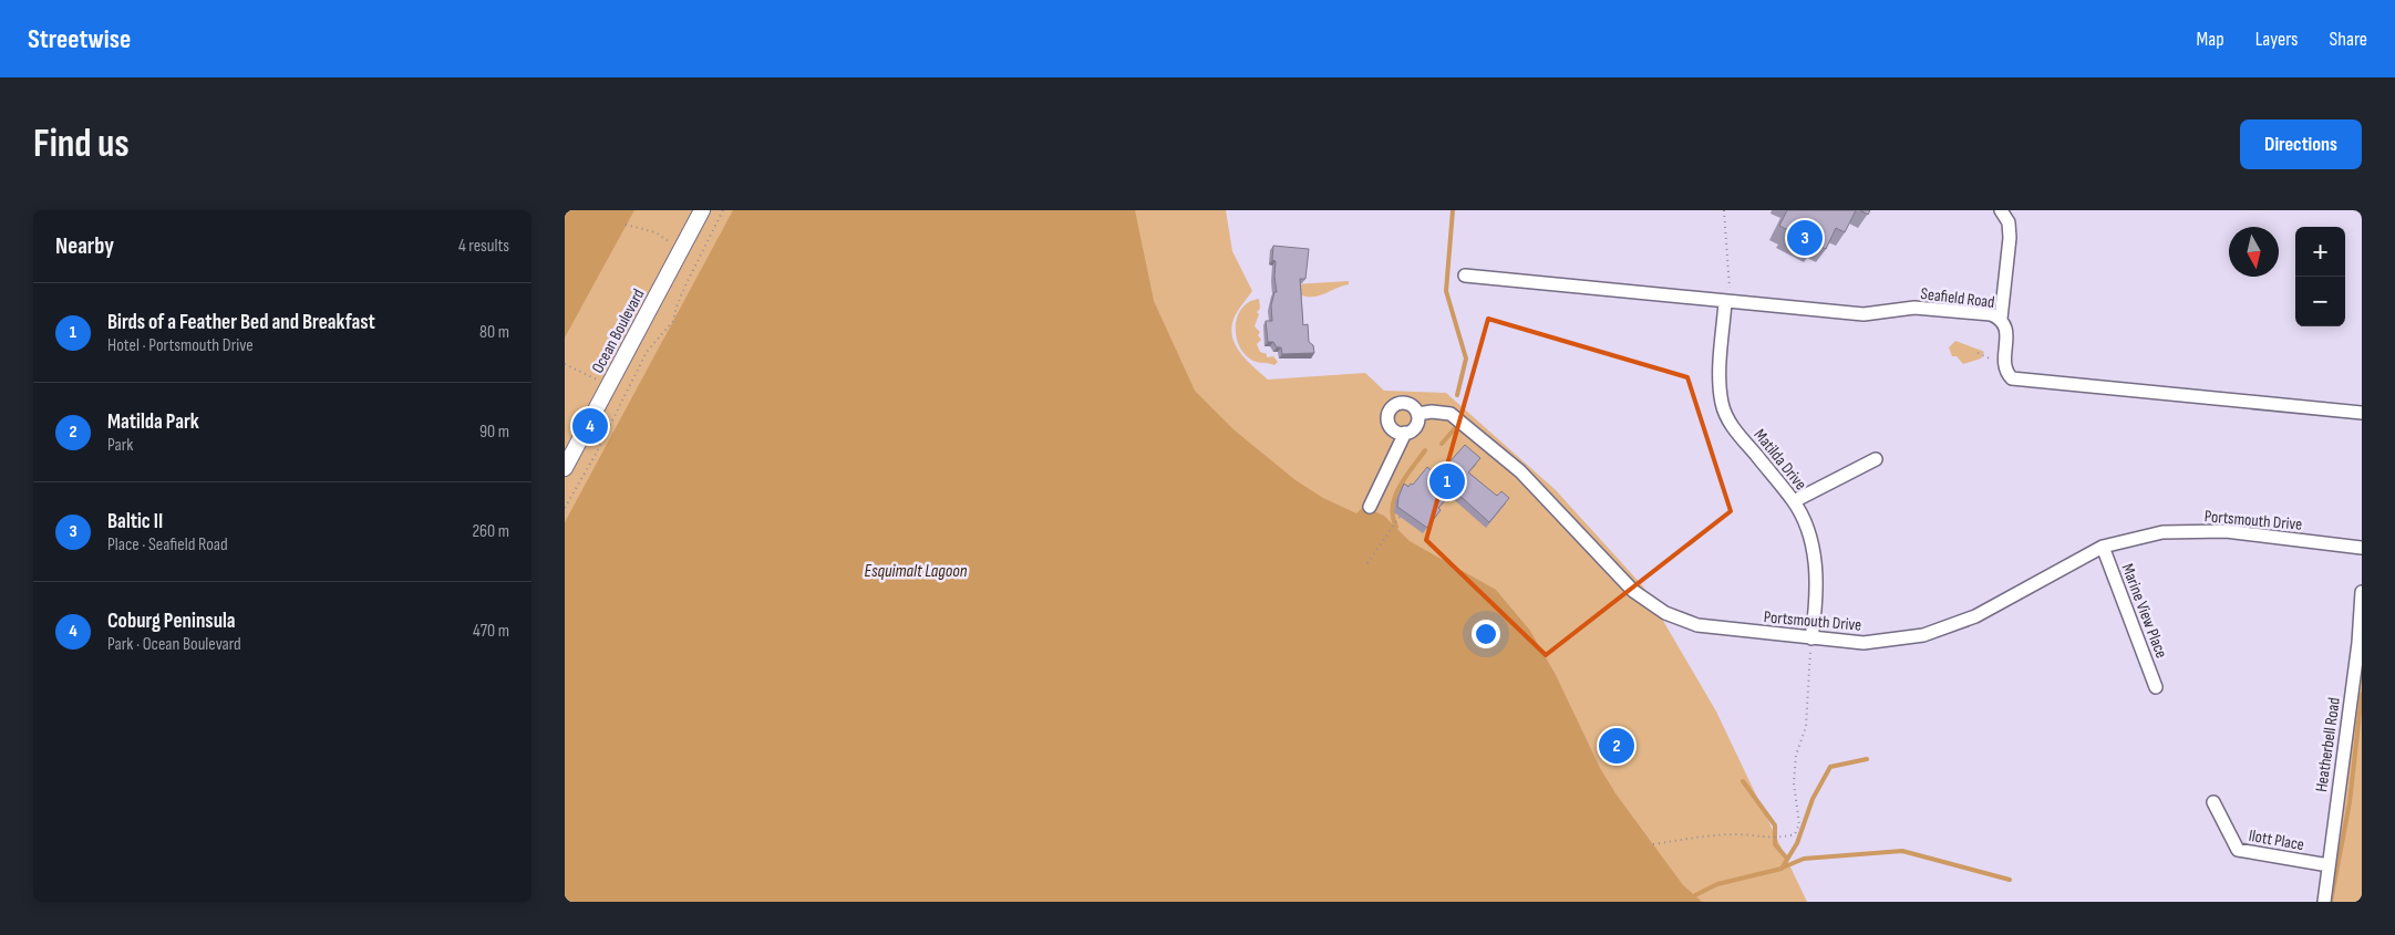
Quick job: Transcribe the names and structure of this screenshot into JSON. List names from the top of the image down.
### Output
{
  "streets": {
    "street": [
      "Seafield Road",
      "Ocean Boulevard",
      "Matilda Drive",
      "Portsmouth Drive",
      "Marine View Place",
      "Heatherbell Road",
      "Ilott Place"
    ]
  },
  "crossings": [
    ["Seafield Road", "Matilda Drive"],
    ["Matilda Drive", "Portsmouth Drive"],
    ["Portsmouth Drive", "Marine View Place"],
    ["Heatherbell Road", "Ilott Place"]
  ],
  "water": ["Esquimalt Lagoon"],
  "north": "bottom",
  "page": {
    "header": "Streetwise",
    "nav": ["Map", "Layers", "Share"],
    "buttons": "Directions",
    "title": "Find us",
    "heading": ["Nearby", "4 results"],
    "pins": [
      "3",
      "4",
      "1",
      "2"
    ],
    "map_buttons": ["+", "−"],
    "list": [
      {
        "mark": "1",
        "name": "Birds of a Feather Bed and Breakfast",
        "note": "Hotel · Portsmouth Drive",
        "value": "80 m"
      },
      {
        "mark": "2",
        "name": "Matilda Park",
        "note": "Park",
        "value": "90 m"
      },
      {
        "mark": "3",
        "name": "Baltic II",
        "note": "Place · Seafield Road",
        "value": "260 m"
      },
      {
        "mark": "4",
        "name": "Coburg Peninsula",
        "note": "Park · Ocean Boulevard",
        "value": "470 m"
      }
    ]
  }
}
